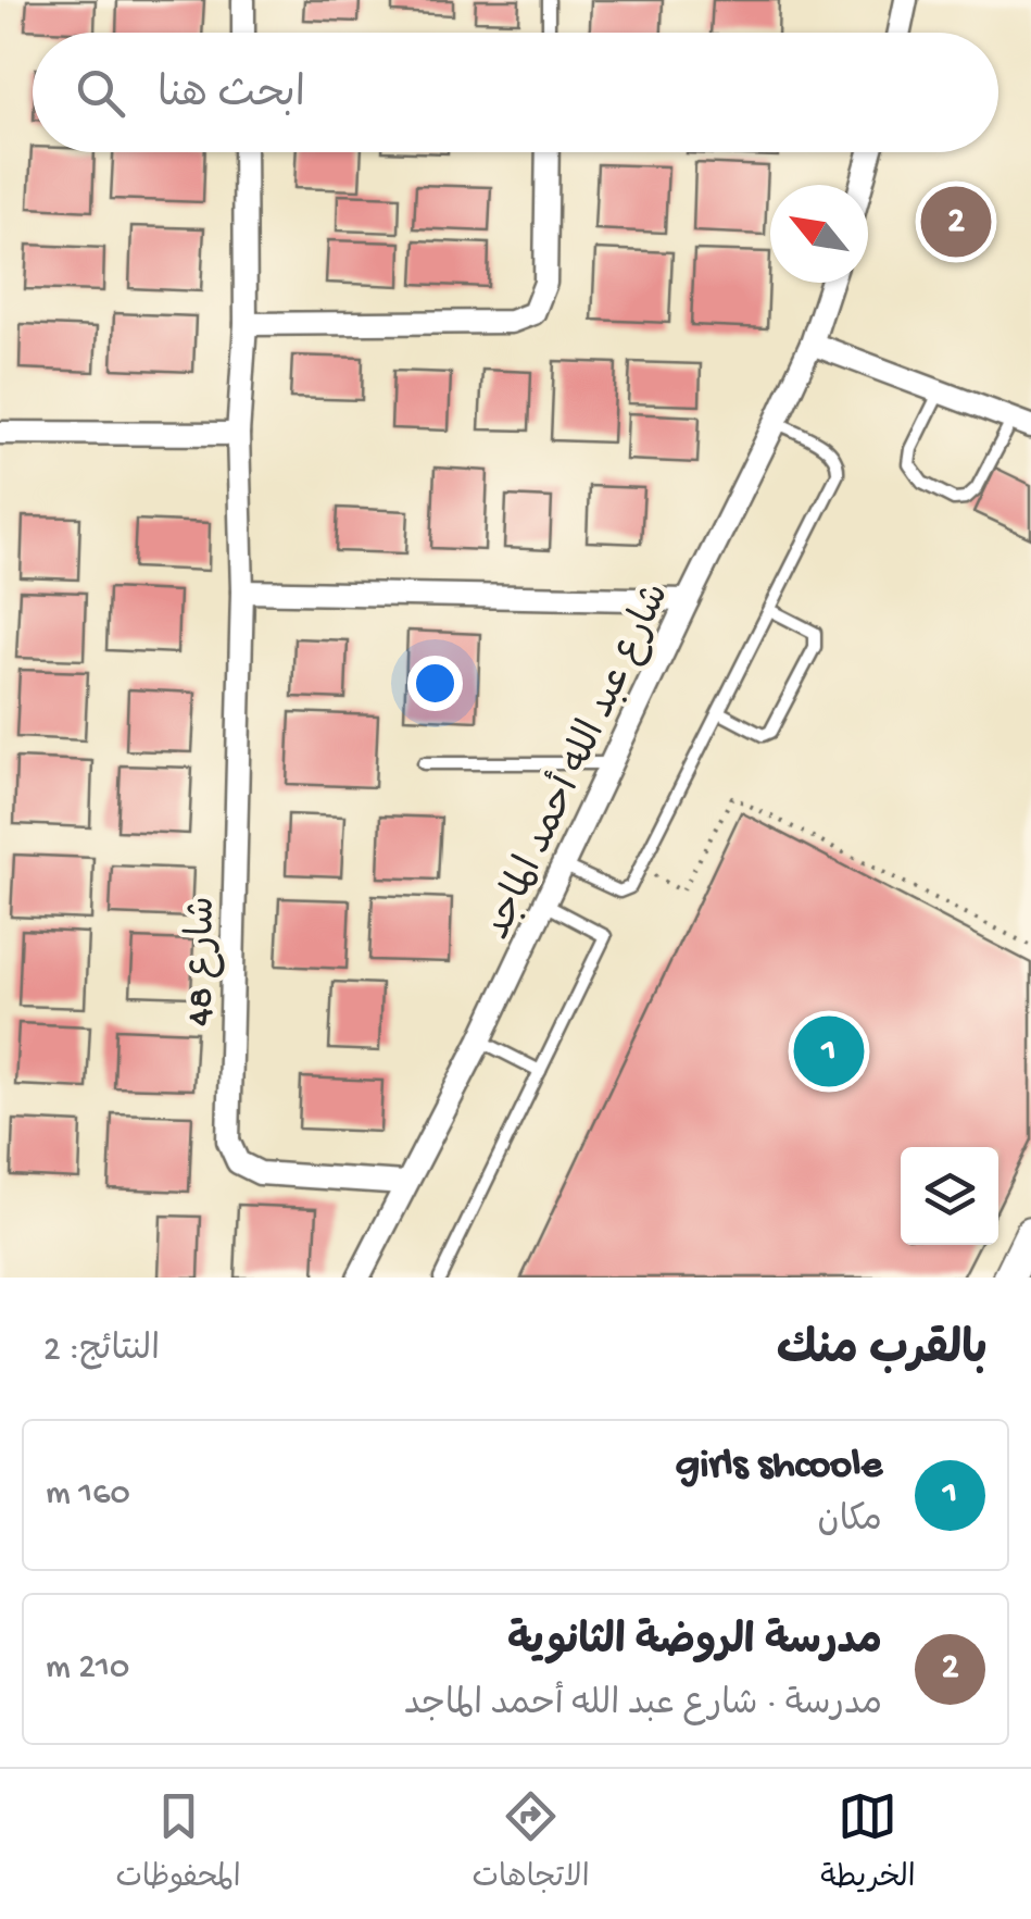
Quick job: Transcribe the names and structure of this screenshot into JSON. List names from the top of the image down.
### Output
{
  "streets": {
    "street": ["شارع عبد الله أحمد الماجد", "شارع 48"]
  },
  "crossings": [
    ["شارع عبد الله أحمد الماجد", "شارع 48"]
  ],
  "north": "top left",
  "page": {
    "search": "ابحث هنا",
    "pins": ["2", "1"],
    "heading": ["بالقرب منك", "النتائج: 2"],
    "list": [
      {
        "mark": "1",
        "name": "girls shcoole",
        "note": "مكان",
        "value": "160 m"
      },
      {
        "mark": "2",
        "name": "مدرسة الروضة الثانوية",
        "note": "مدرسة · شارع عبد الله أحمد الماجد",
        "value": "210 m"
      }
    ],
    "nav": ["الخريطة", "الاتجاهات", "المحفوظات"]
  }
}
